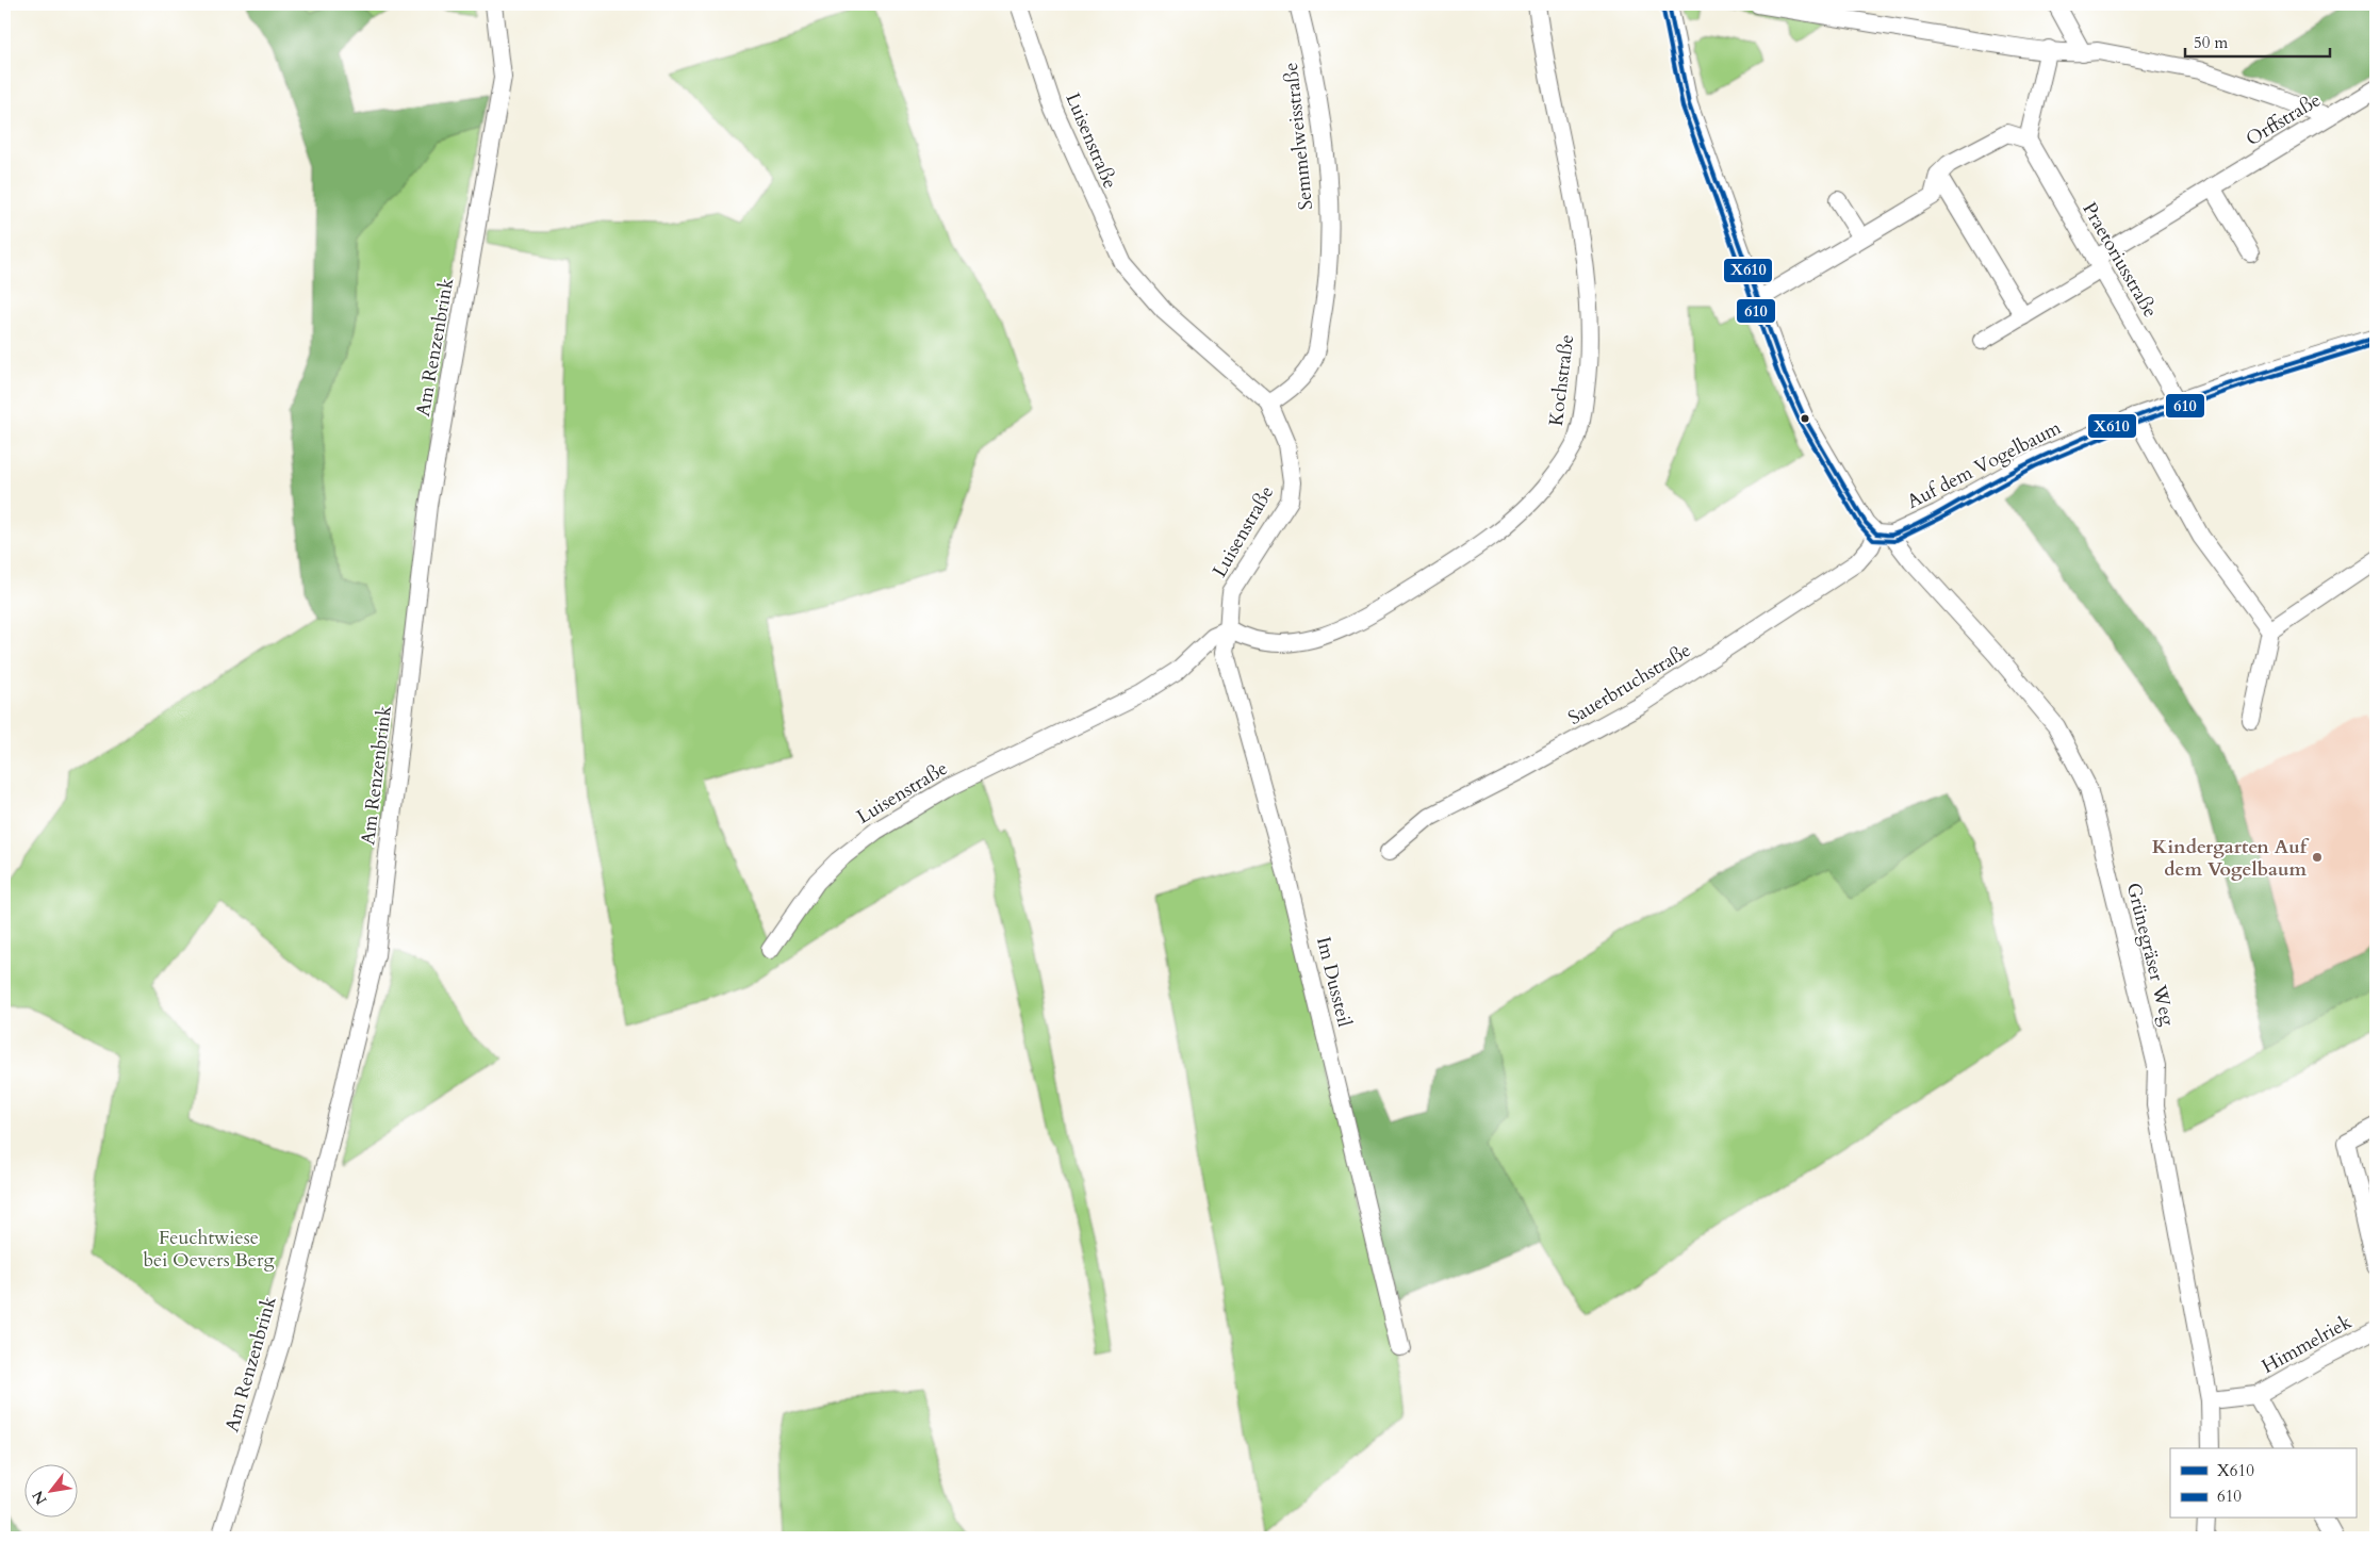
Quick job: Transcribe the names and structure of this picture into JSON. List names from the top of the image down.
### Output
{
  "streets": {
    "street": [
      "Orffstraße",
      "Semmelweisstraße",
      "Luisenstraße",
      "Praetoriusstraße",
      "Am Renzenbrink",
      "Kochstraße",
      "Auf dem Vogelbaum",
      "Sauerbruchstraße",
      "Grünegräser Weg",
      "Im Dussteil",
      "Himmelriek"
    ]
  },
  "crossings": [
    ["Orffstraße", "Praetoriusstraße"],
    ["Semmelweisstraße", "Luisenstraße"],
    ["Luisenstraße", "Kochstraße"],
    ["Luisenstraße", "Im Dussteil"],
    ["Praetoriusstraße", "Auf dem Vogelbaum"],
    ["Kochstraße", "Im Dussteil"],
    ["Auf dem Vogelbaum", "Sauerbruchstraße"],
    ["Auf dem Vogelbaum", "Grünegräser Weg"],
    ["Sauerbruchstraße", "Grünegräser Weg"],
    ["Grünegräser Weg", "Himmelriek"]
  ],
  "parks": ["Feuchtwiese bei Oevers Berg"],
  "places": ["Kindergarten Auf dem Vogelbaum"],
  "lines": ["transit line X610", "transit line 610"],
  "legend": ["X610", "610"],
  "scale_bar": "50 m",
  "north": "bottom left"
}
